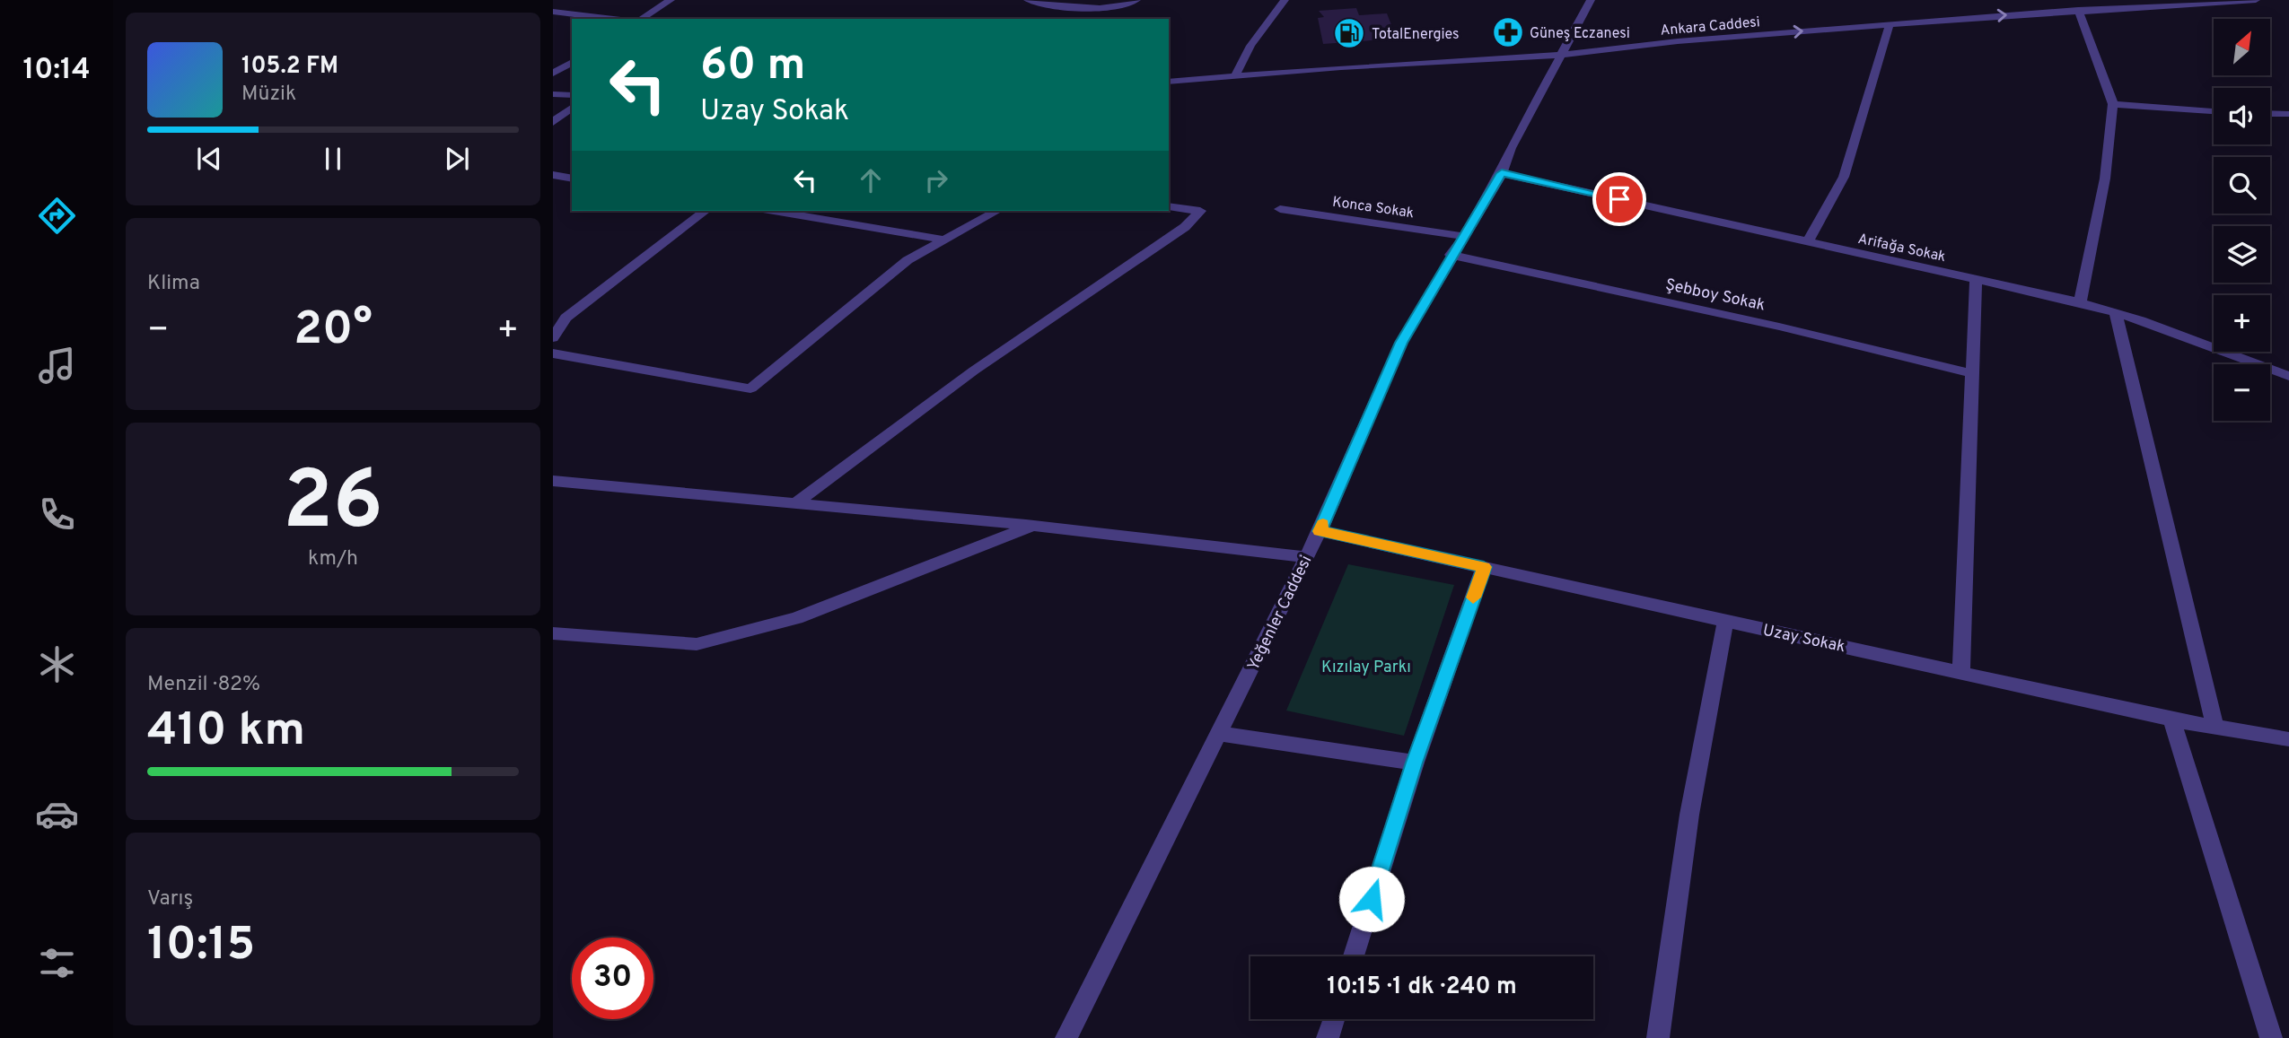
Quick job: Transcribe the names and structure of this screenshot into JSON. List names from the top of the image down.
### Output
{
  "streets": {
    "street": [
      "Ankara Caddesi",
      "Konca Sokak",
      "Arifağa Sokak",
      "Şebboy Sokak",
      "Yeğenler Caddesi",
      "Uzay Sokak"
    ]
  },
  "crossings": [
    ["Ankara Caddesi", "Yeğenler Caddesi"],
    ["Konca Sokak", "Yeğenler Caddesi"],
    ["Arifağa Sokak", "Yeğenler Caddesi"],
    ["Şebboy Sokak", "Yeğenler Caddesi"],
    ["Yeğenler Caddesi", "Uzay Sokak"]
  ],
  "one_way": ["Ankara Caddesi"],
  "parks": ["Kızılay Parkı"],
  "places": {
    "pharmacy": ["Güneş Eczanesi"],
    "fuel station": ["TotalEnergies"]
  },
  "north": "top right",
  "page": {
    "tabs": "10:14",
    "map_buttons": ["+", "−"],
    "turn": ["60 m", "Uzay Sokak"],
    "song": ["105.2 FM", "Müzik"],
    "tile": [
      "Klima",
      ["26", "km/h"],
      ["Menzil · 82%", "410 km"],
      ["Varış", "10:15"]
    ],
    "heat": ["−", "20°", "+"],
    "limit": "30",
    "trip": "10:15 · 1 dk · 240 m"
  }
}
